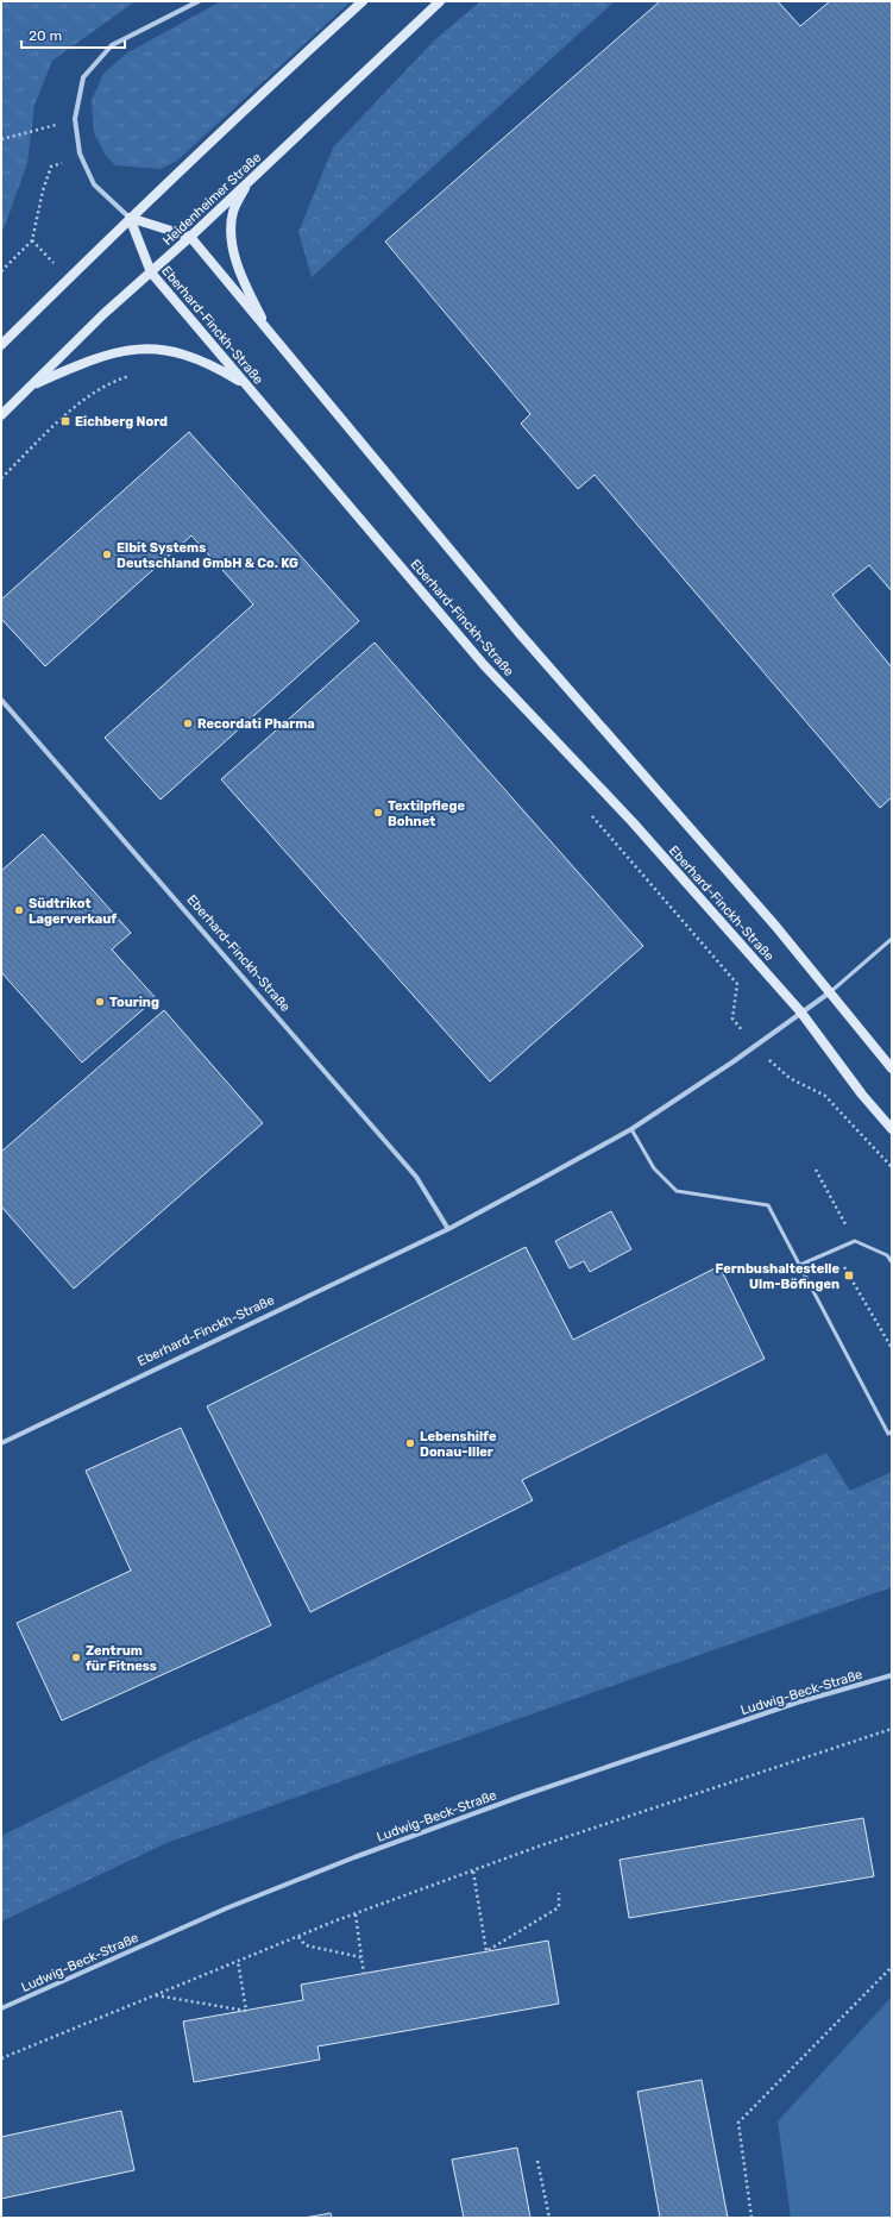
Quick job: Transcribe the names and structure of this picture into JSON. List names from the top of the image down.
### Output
{
  "streets": {
    "street": ["Heidenheimer Straße", "Eberhard-Finckh-Straße", "Ludwig-Beck-Straße"]
  },
  "crossings": [
    ["Heidenheimer Straße", "Eberhard-Finckh-Straße"]
  ],
  "places": {
    "transit": ["Eichberg Nord", "Fernbushaltestelle Ulm-Böfingen"],
    "other": [
      "Elbit Systems Deutschland GmbH & Co. KG",
      "Recordati Pharma",
      "Textilpflege Bohnet",
      "Südtrikot Lagerverkauf",
      "Touring",
      "Lebenshilfe Donau-Iller",
      "Zentrum für Fitness"
    ]
  },
  "scale_bar": "20 m"
}
